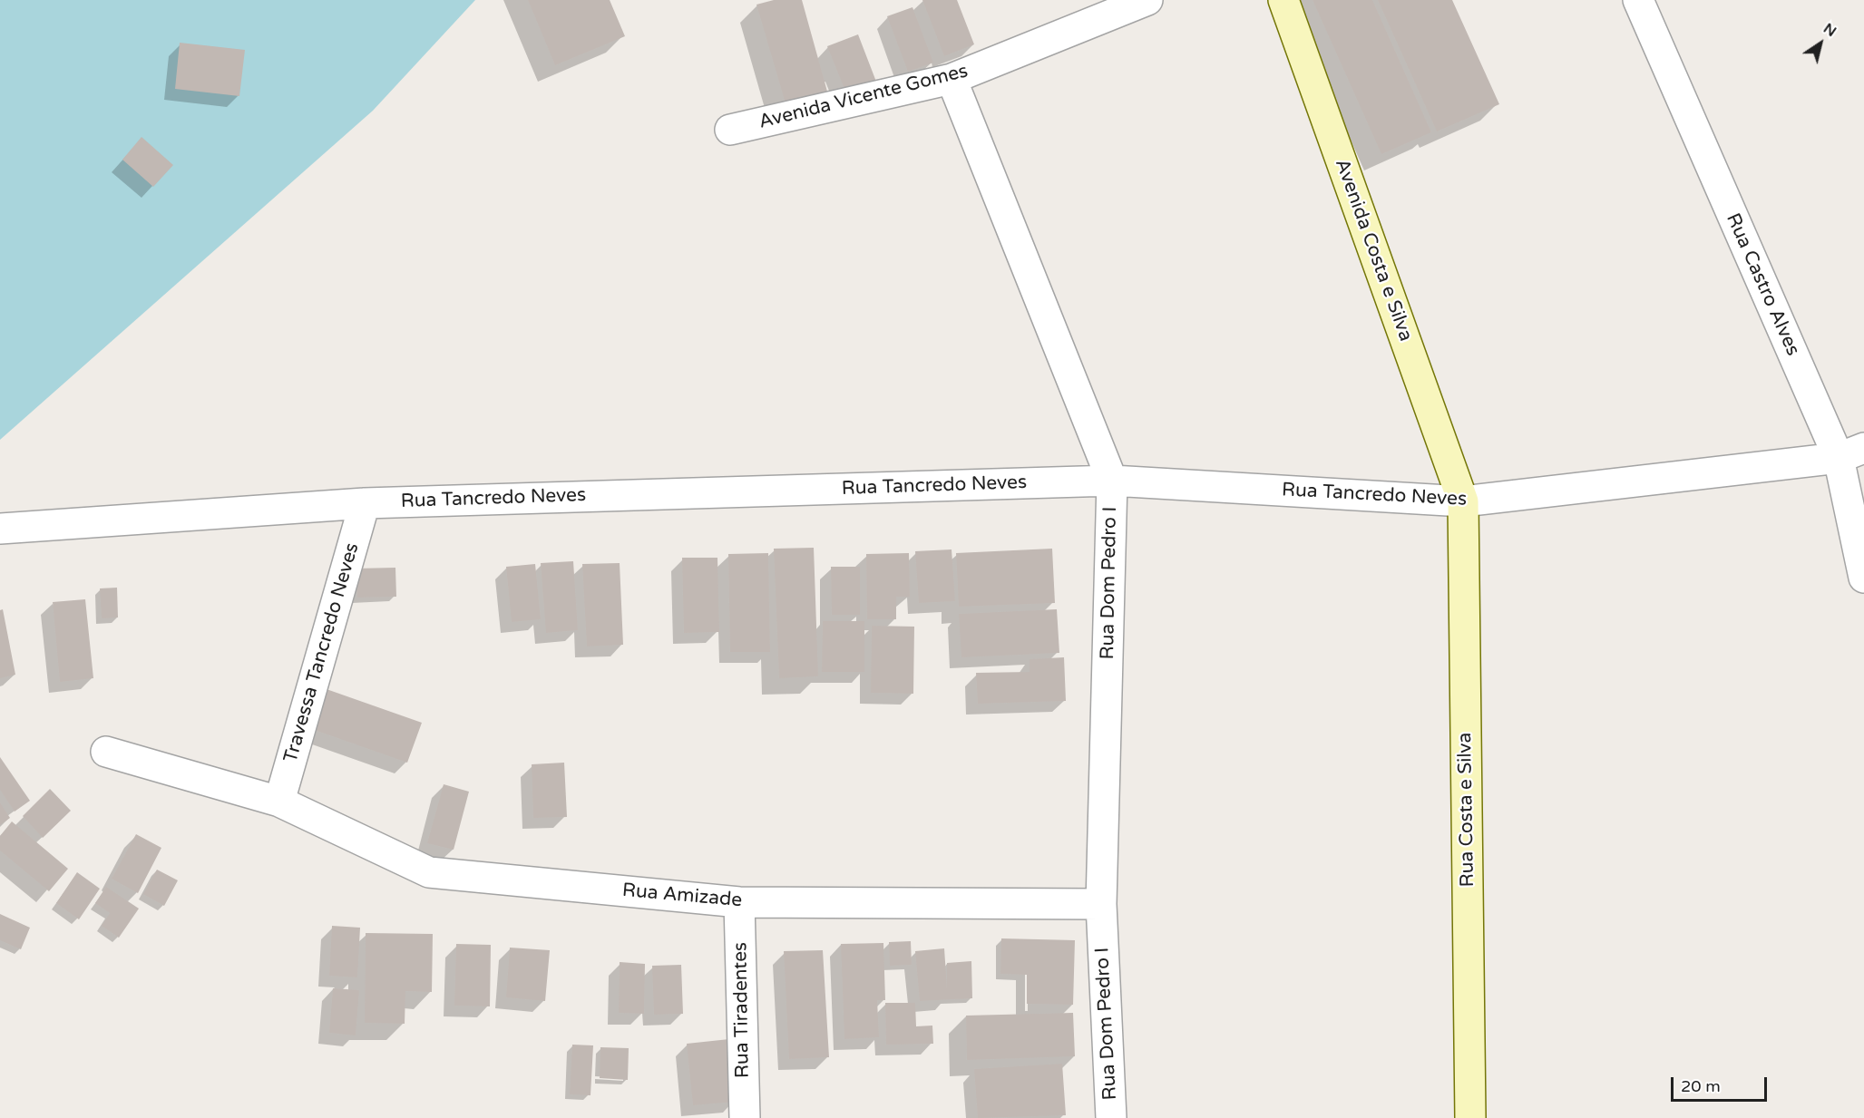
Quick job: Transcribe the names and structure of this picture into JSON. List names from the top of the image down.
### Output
{
  "streets": {
    "street": [
      "Avenida Vicente Gomes",
      "Avenida Costa e Silva",
      "Rua Castro Alves",
      "Rua Tancredo Neves",
      "Rua Dom Pedro I",
      "Travessa Tancredo Neves",
      "Rua Costa e Silva",
      "Rua Amizade",
      "Rua Tiradentes"
    ]
  },
  "crossings": [
    ["Avenida Vicente Gomes", "Rua Dom Pedro I"],
    ["Avenida Costa e Silva", "Rua Tancredo Neves"],
    ["Avenida Costa e Silva", "Rua Costa e Silva"],
    ["Rua Castro Alves", "Rua Tancredo Neves"],
    ["Rua Tancredo Neves", "Rua Dom Pedro I"],
    ["Rua Tancredo Neves", "Travessa Tancredo Neves"],
    ["Rua Tancredo Neves", "Rua Costa e Silva"],
    ["Rua Dom Pedro I", "Rua Amizade"],
    ["Travessa Tancredo Neves", "Rua Amizade"],
    ["Rua Amizade", "Rua Tiradentes"]
  ],
  "scale_bar": "20 m",
  "north": "top right"
}
